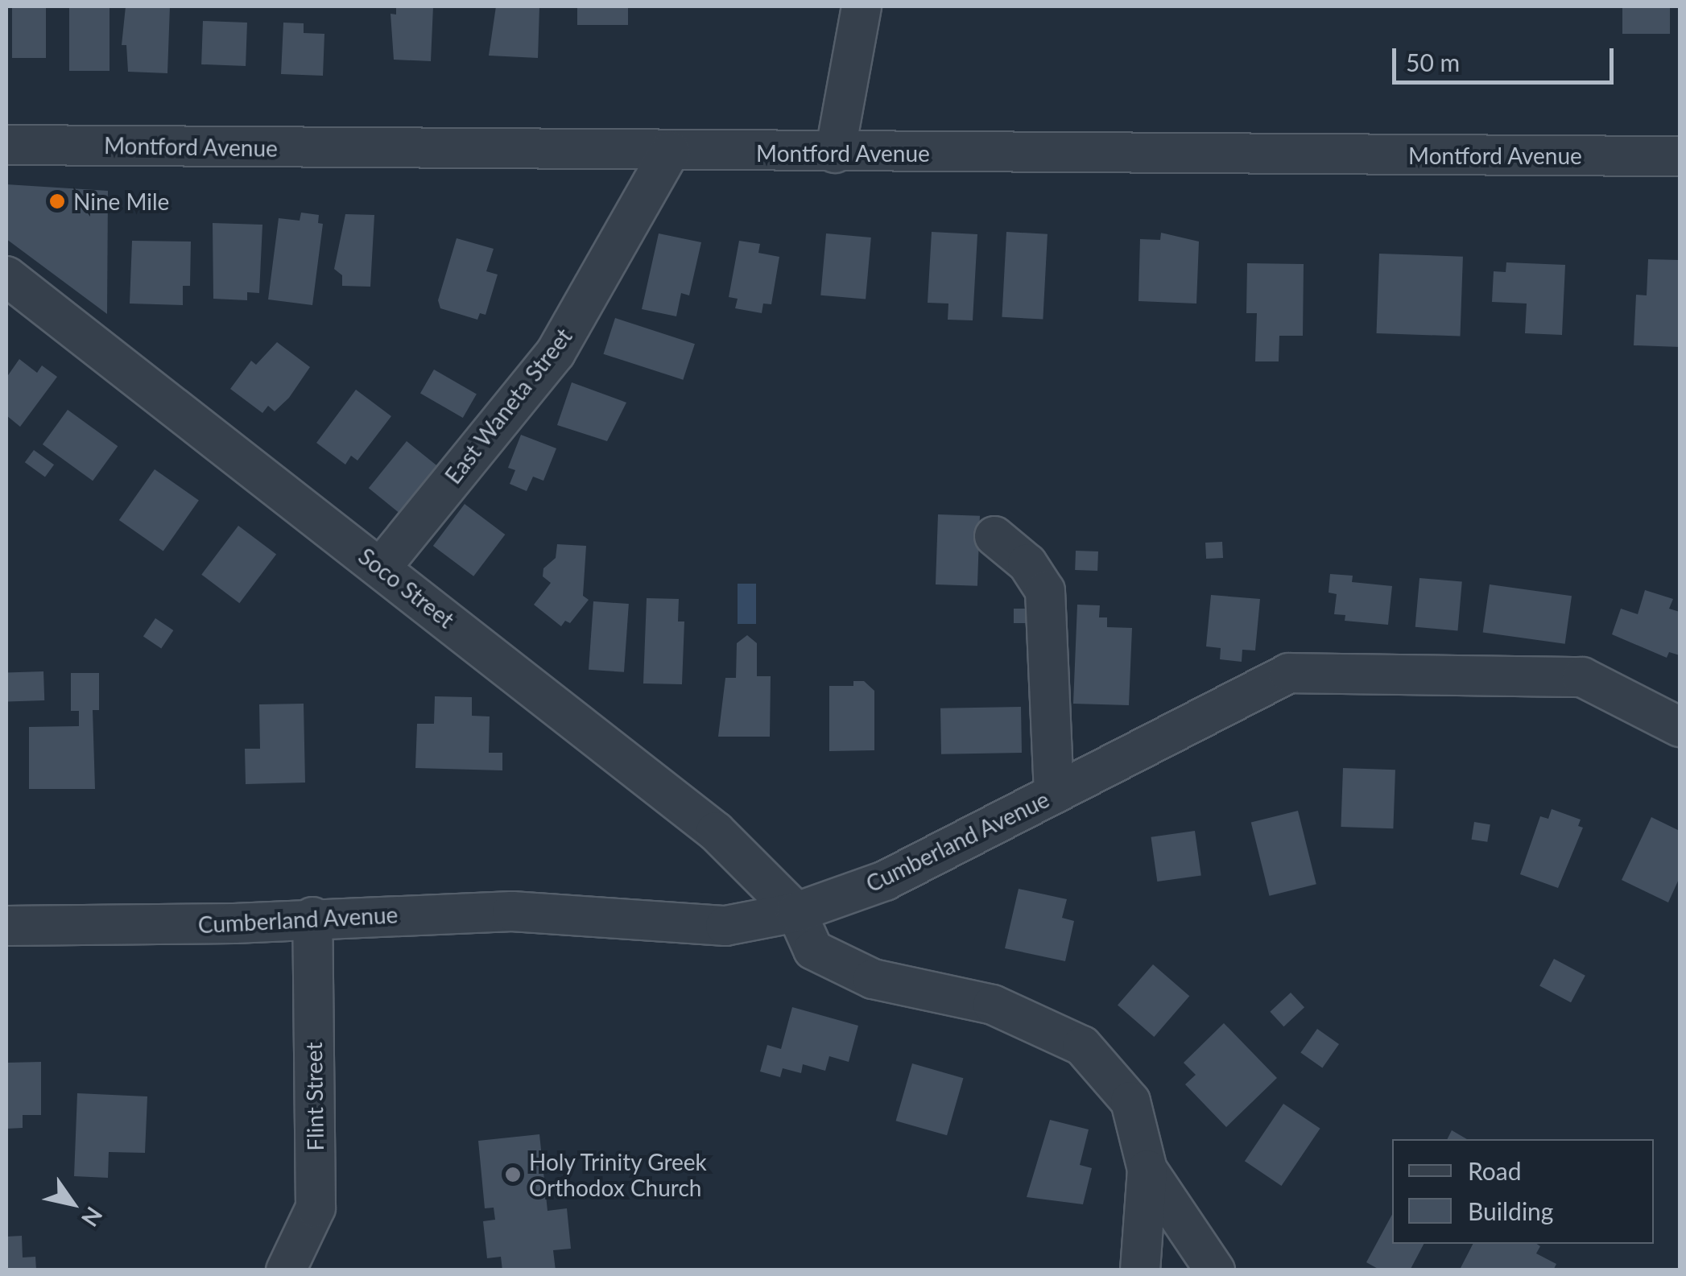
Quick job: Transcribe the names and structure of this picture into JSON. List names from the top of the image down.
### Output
{
  "streets": {
    "street": [
      "Montford Avenue",
      "East Waneta Street",
      "Soco Street",
      "Cumberland Avenue",
      "Flint Street"
    ]
  },
  "crossings": [
    ["Montford Avenue", "East Waneta Street"],
    ["East Waneta Street", "Soco Street"],
    ["Soco Street", "Cumberland Avenue"],
    ["Cumberland Avenue", "Flint Street"]
  ],
  "places": ["Nine Mile", "Holy Trinity Greek Orthodox Church"],
  "legend": ["Road", "Building"],
  "scale_bar": "50 m",
  "north": "bottom right"
}
